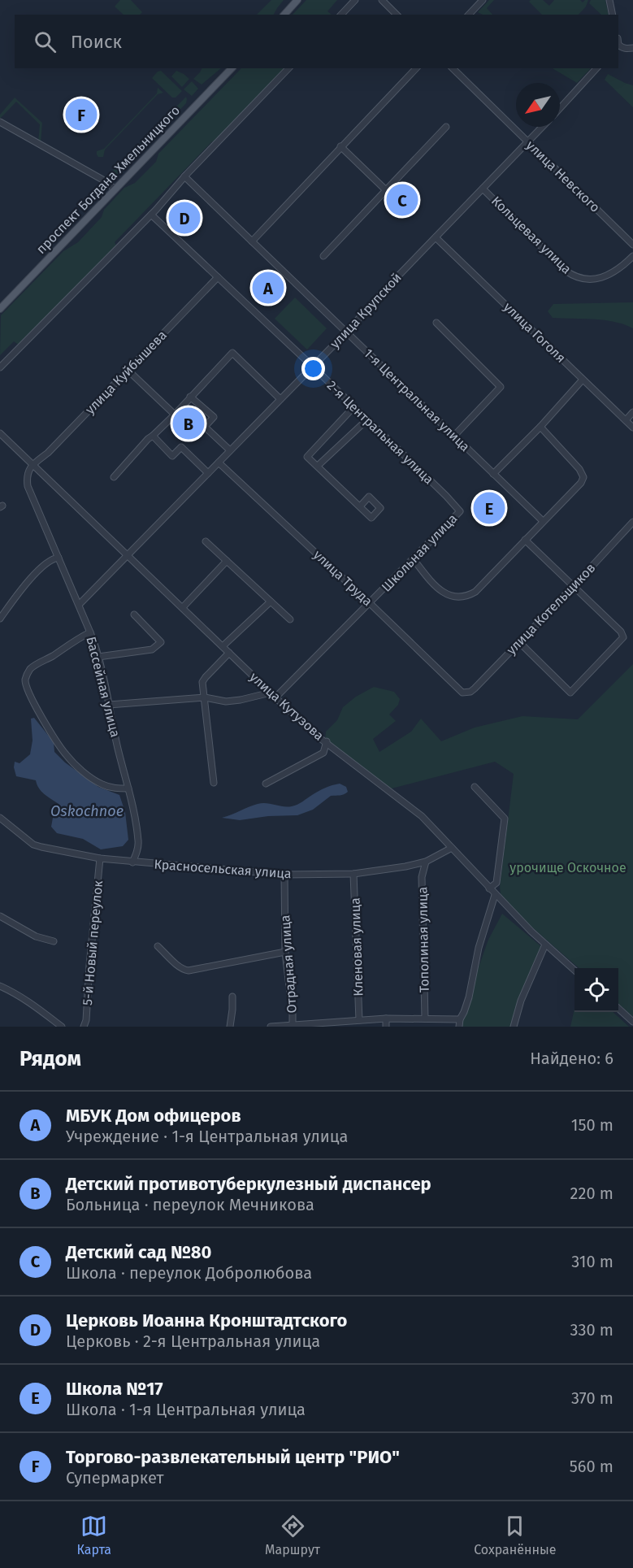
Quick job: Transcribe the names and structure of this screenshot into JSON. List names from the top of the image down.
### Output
{
  "streets": {
    "main road": ["проспект Богдана Хмельницкого"],
    "street": [
      "улица Невского",
      "Кольцевая улица",
      "улица Крупской",
      "улица Гоголя",
      "улица Куйбышева",
      "1-я Центральная улица",
      "2-я Центральная улица",
      "Школьная улица",
      "улица Труда",
      "улица Котельщиков",
      "Бассейная улица",
      "улица Кутузова",
      "Красносельская улица",
      "Тополиная улица",
      "5-й Новый переулок",
      "Кленовая улица",
      "Отрадная улица"
    ]
  },
  "crossings": [
    ["улица Невского", "улица Крупской"],
    ["Кольцевая улица", "улица Крупской"],
    ["улица Крупской", "улица Гоголя"],
    ["улица Крупской", "1-я Центральная улица"],
    ["улица Крупской", "2-я Центральная улица"],
    ["улица Крупской", "улица Труда"],
    ["улица Крупской", "Бассейная улица"],
    ["улица Крупской", "улица Кутузова"],
    ["улица Куйбышева", "2-я Центральная улица"],
    ["улица Куйбышева", "Бассейная улица"],
    ["улица Куйбышева", "улица Кутузова"],
    ["2-я Центральная улица", "Школьная улица"],
    ["Школьная улица", "улица Труда"],
    ["Школьная улица", "улица Кутузова"],
    ["улица Труда", "улица Котельщиков"],
    ["Бассейная улица", "улица Кутузова"],
    ["Бассейная улица", "Красносельская улица"],
    ["улица Кутузова", "Красносельская улица"],
    ["Красносельская улица", "Тополиная улица"],
    ["Красносельская улица", "5-й Новый переулок"],
    ["Красносельская улица", "Кленовая улица"],
    ["Красносельская улица", "Отрадная улица"]
  ],
  "water": ["Oskochnoe"],
  "parks": ["урочище Оскочное"],
  "north": "bottom left",
  "page": {
    "search": "Поиск",
    "pins": [
      "F",
      "C",
      "D",
      "A",
      "B",
      "E"
    ],
    "heading": ["Рядом", "Найдено: 6"],
    "list": [
      {
        "mark": "A",
        "name": "МБУК Дом офицеров",
        "note": "Учреждение · 1-я Центральная улица",
        "value": "150 m"
      },
      {
        "mark": "B",
        "name": "Детский противотуберкулезный диспансер",
        "note": "Больница · переулок Мечникова",
        "value": "220 m"
      },
      {
        "mark": "C",
        "name": "Детский сад №80",
        "note": "Школа · переулок Добролюбова",
        "value": "310 m"
      },
      {
        "mark": "D",
        "name": "Церковь Иоанна Кронштадтского",
        "note": "Церковь · 2-я Центральная улица",
        "value": "330 m"
      },
      {
        "mark": "E",
        "name": "Школа №17",
        "note": "Школа · 1-я Центральная улица",
        "value": "370 m"
      },
      {
        "mark": "F",
        "name": "Торгово-развлекательный центр \"РИО\"",
        "note": "Супермаркет",
        "value": "560 m"
      }
    ],
    "nav": ["Карта", "Маршрут", "Сохранённые"]
  }
}
